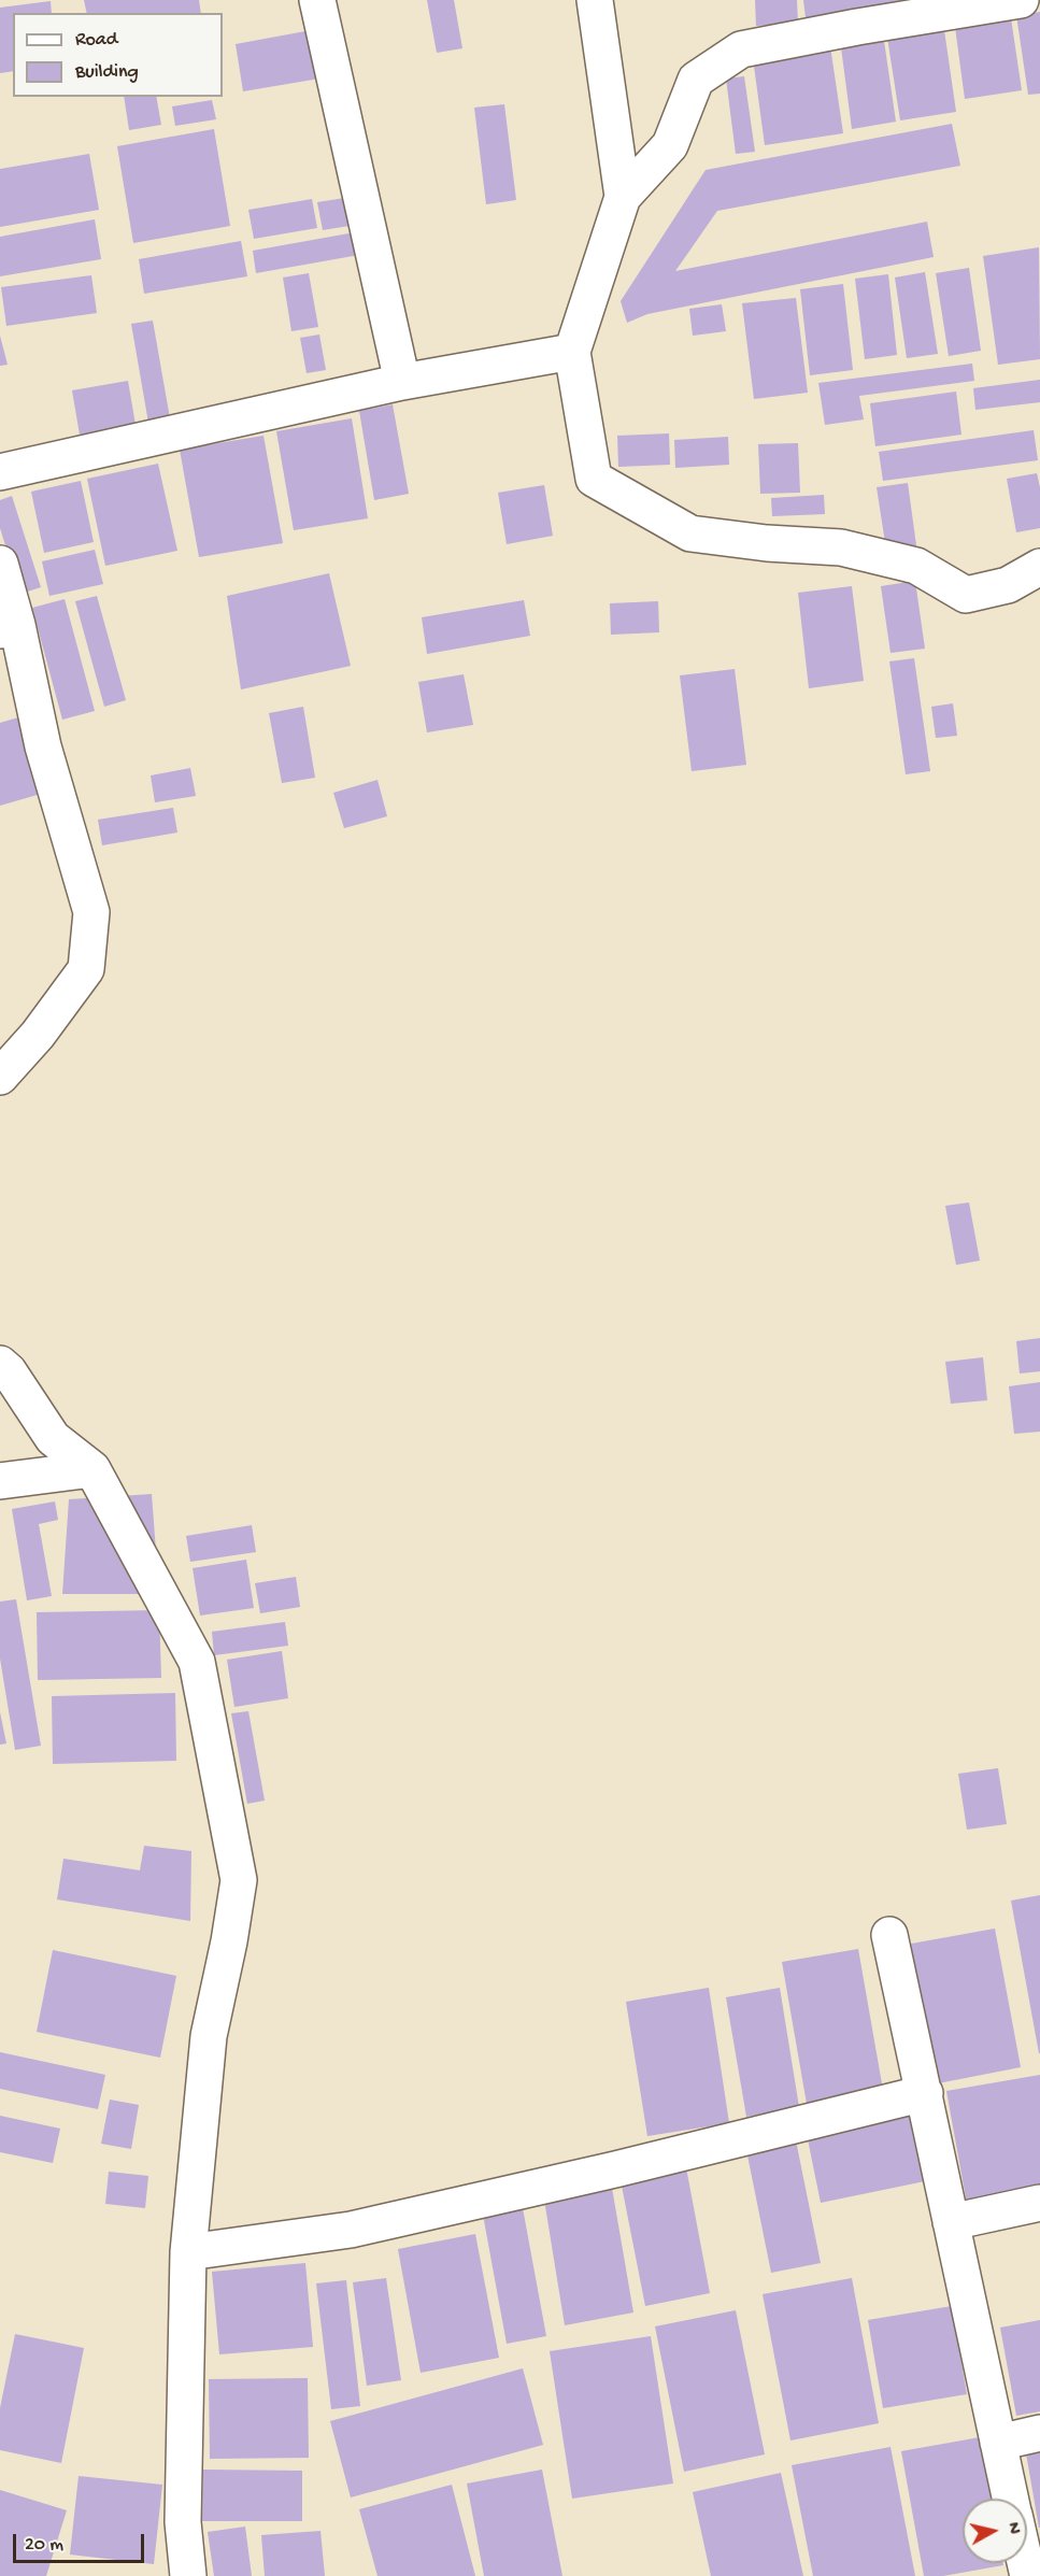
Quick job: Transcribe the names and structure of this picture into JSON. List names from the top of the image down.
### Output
{
  "legend": ["Road", "Building"],
  "scale_bar": "20 m",
  "north": "right"
}
